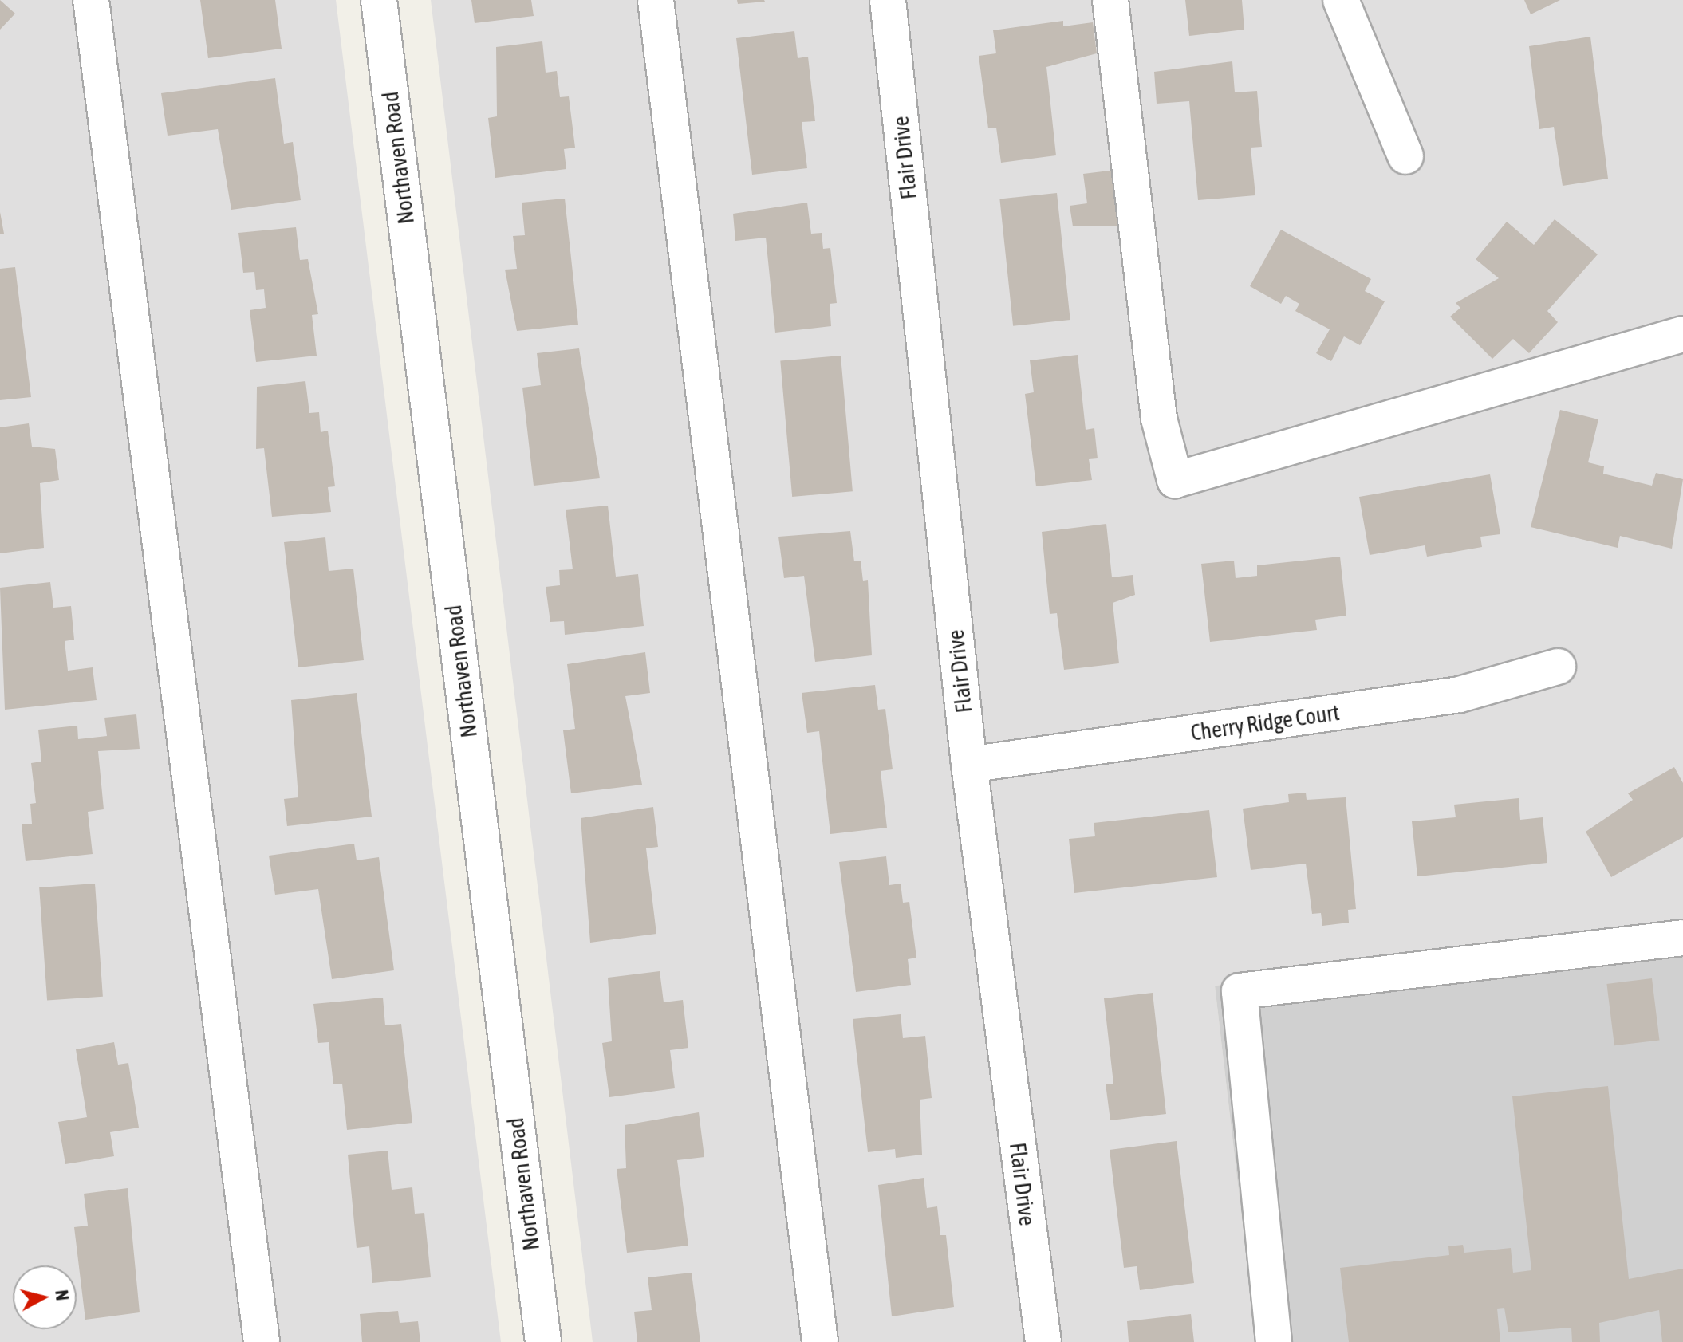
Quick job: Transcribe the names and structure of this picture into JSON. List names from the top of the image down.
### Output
{
  "streets": {
    "street": ["Northaven Road", "Flair Drive", "Cherry Ridge Court"]
  },
  "crossings": [
    ["Flair Drive", "Cherry Ridge Court"]
  ],
  "north": "right"
}
